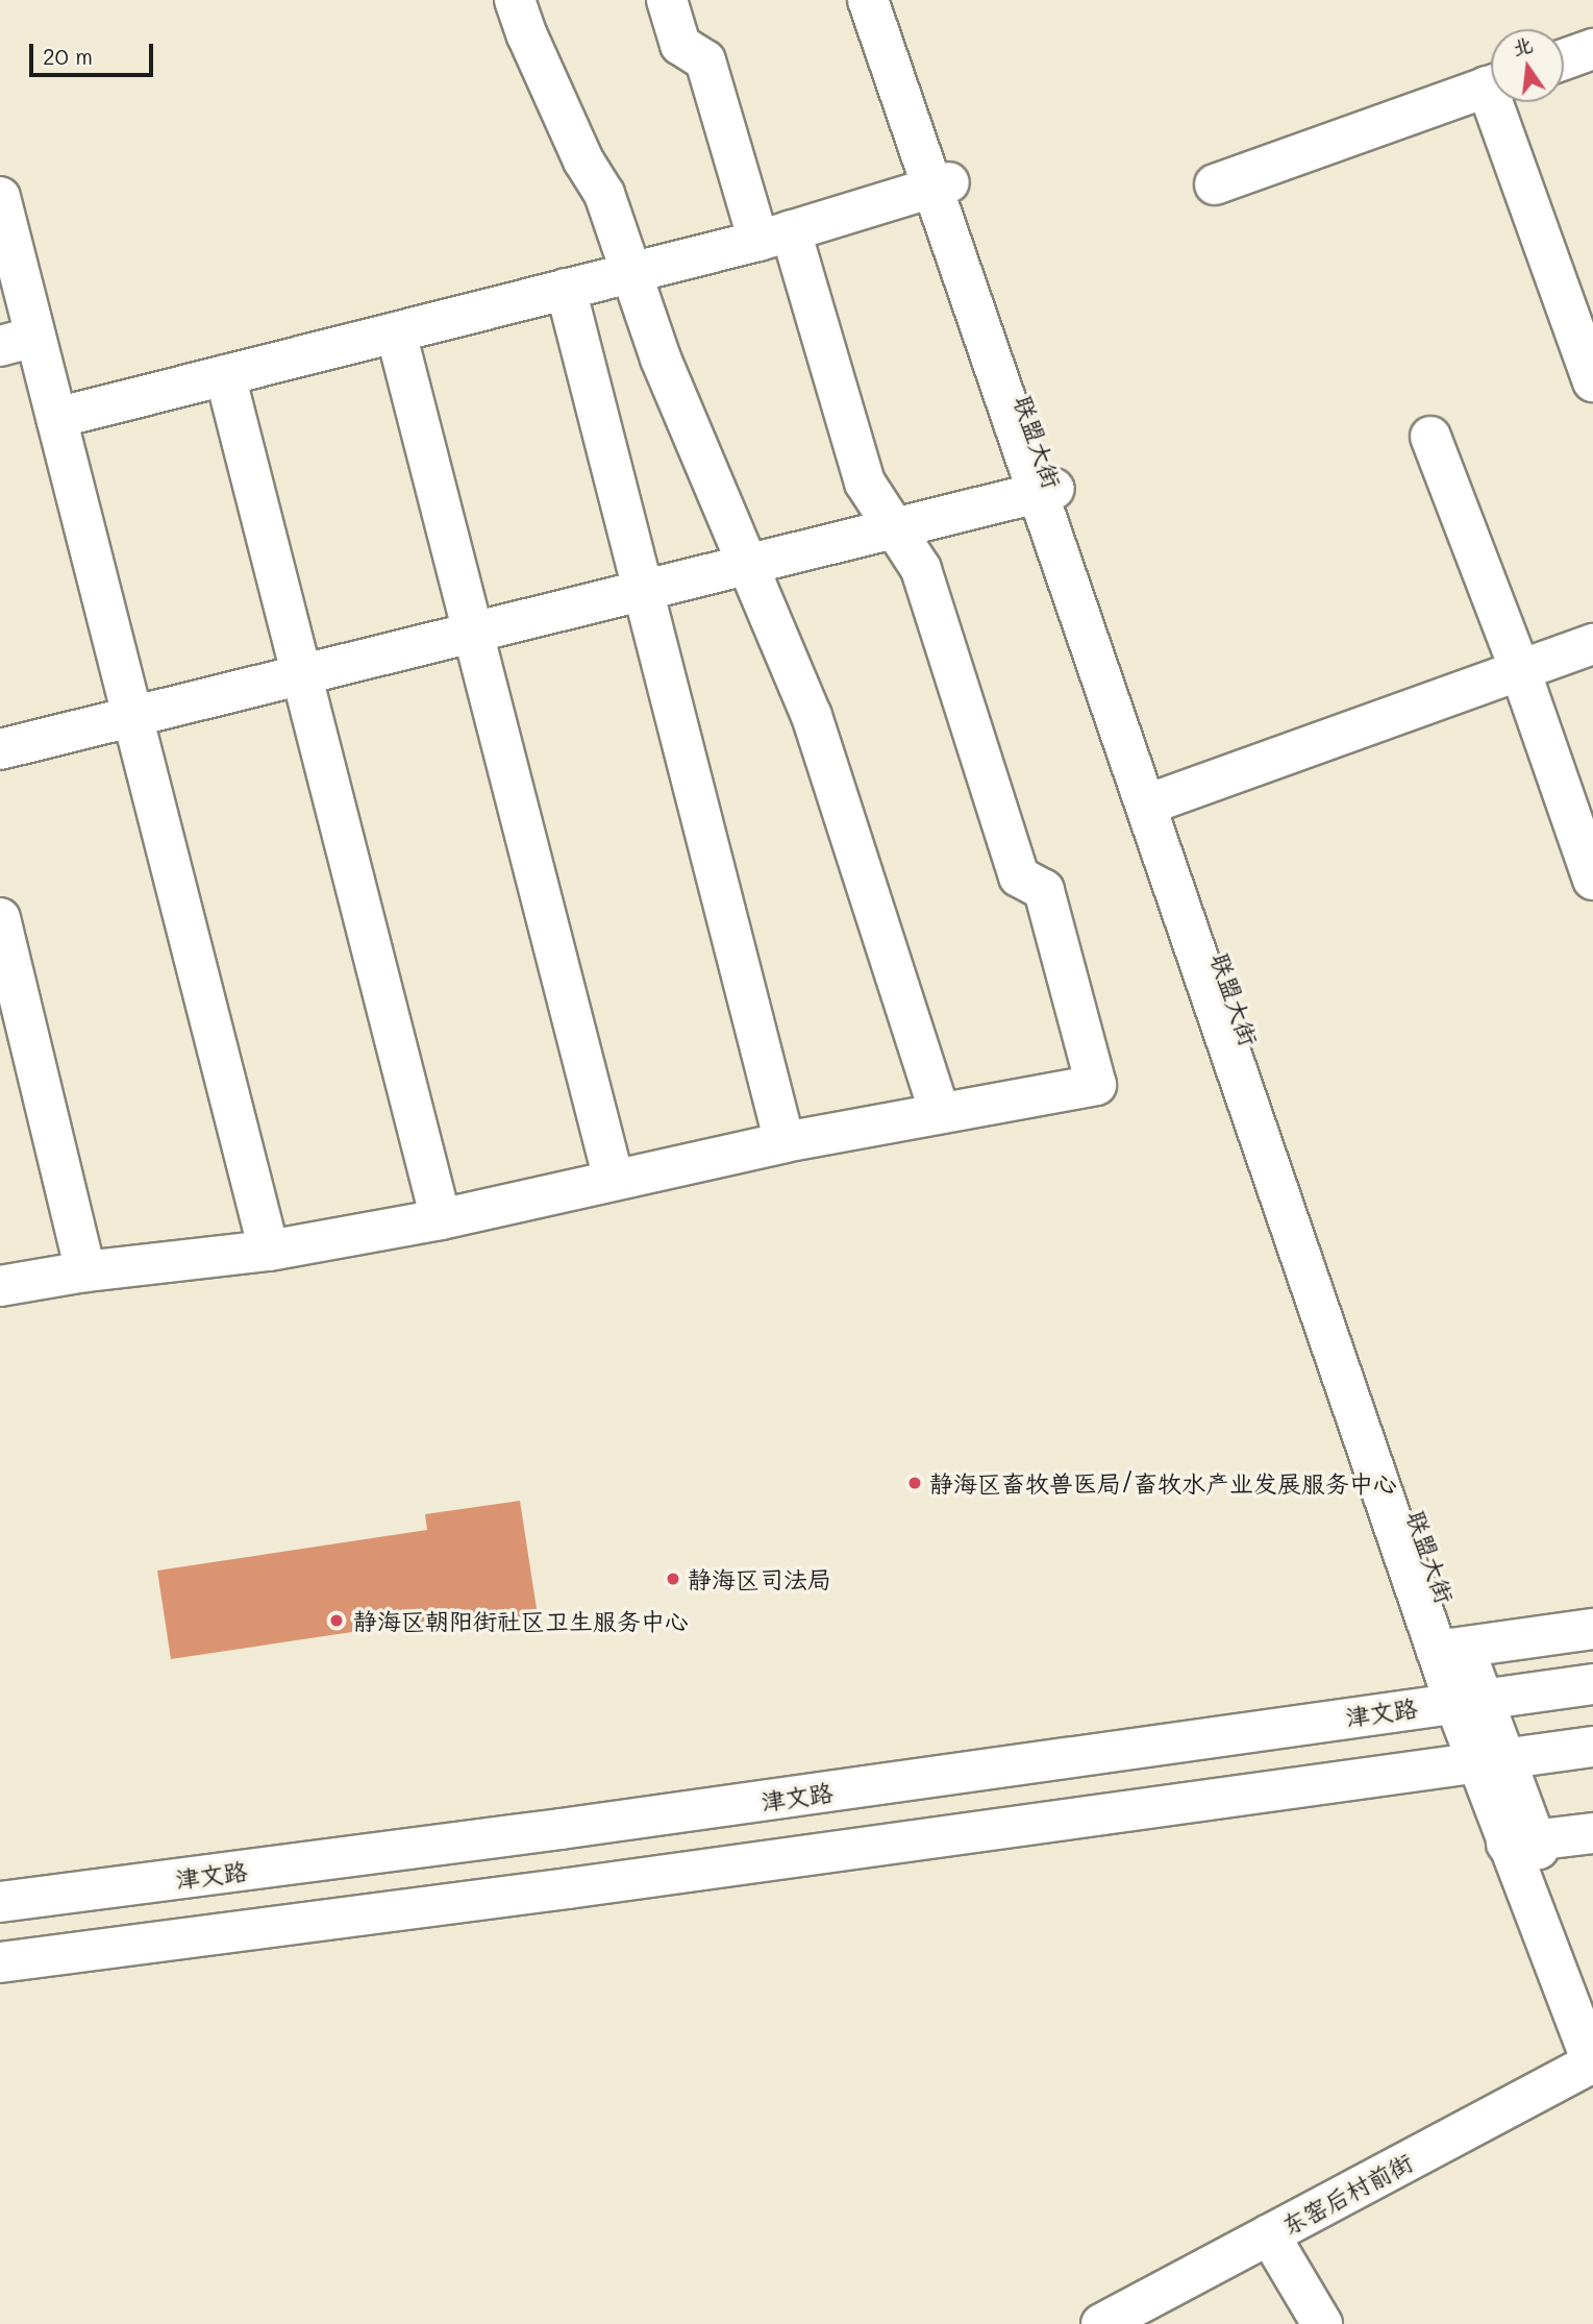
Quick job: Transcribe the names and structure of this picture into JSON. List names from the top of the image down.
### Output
{
  "streets": {
    "main road": ["联盟大街", "津文路", "东窑后村前街"]
  },
  "crossings": [
    ["联盟大街", "津文路"]
  ],
  "places": ["静海区畜牧兽医局/畜牧水产业发展服务中心", "静海区司法局", "静海区朝阳街社区卫生服务中心"],
  "scale_bar": "20 m",
  "north": "top"
}
